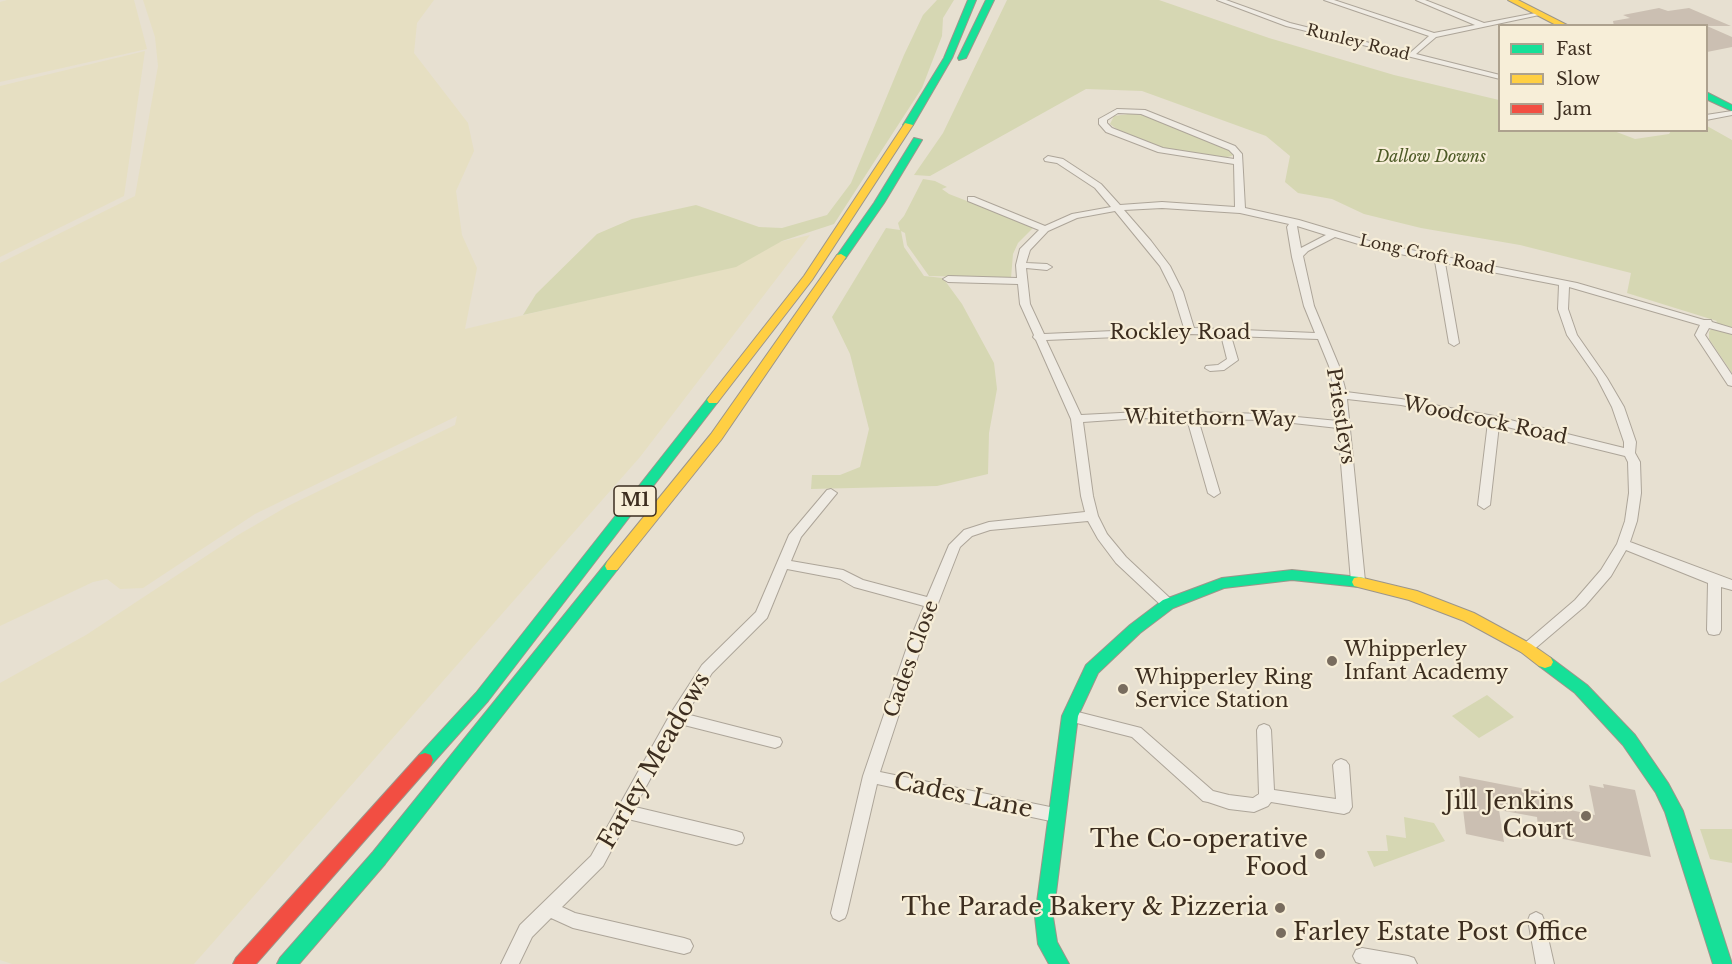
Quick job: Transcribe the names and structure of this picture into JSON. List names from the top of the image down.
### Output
{
  "streets": {
    "main road": ["M1"],
    "street": [
      "Runley Road",
      "Long Croft Road",
      "Rockley Road",
      "Priestleys",
      "Whitethorn Way",
      "Woodcock Road",
      "Cades Close",
      "Farley Meadows",
      "Cades Lane"
    ]
  },
  "crossings": [
    ["Long Croft Road", "Priestleys"],
    ["Rockley Road", "Priestleys"],
    ["Priestleys", "Whitethorn Way"],
    ["Priestleys", "Woodcock Road"],
    ["Cades Close", "Cades Lane"]
  ],
  "parks": ["Dallow Downs"],
  "places": [
    "Whipperley Infant Academy",
    "Whipperley Ring Service Station",
    "Jill Jenkins Court",
    "The Co-operative Food",
    "The Parade Bakery & Pizzeria",
    "Farley Estate Post Office"
  ],
  "legend": ["Fast", "Slow", "Jam"]
}
